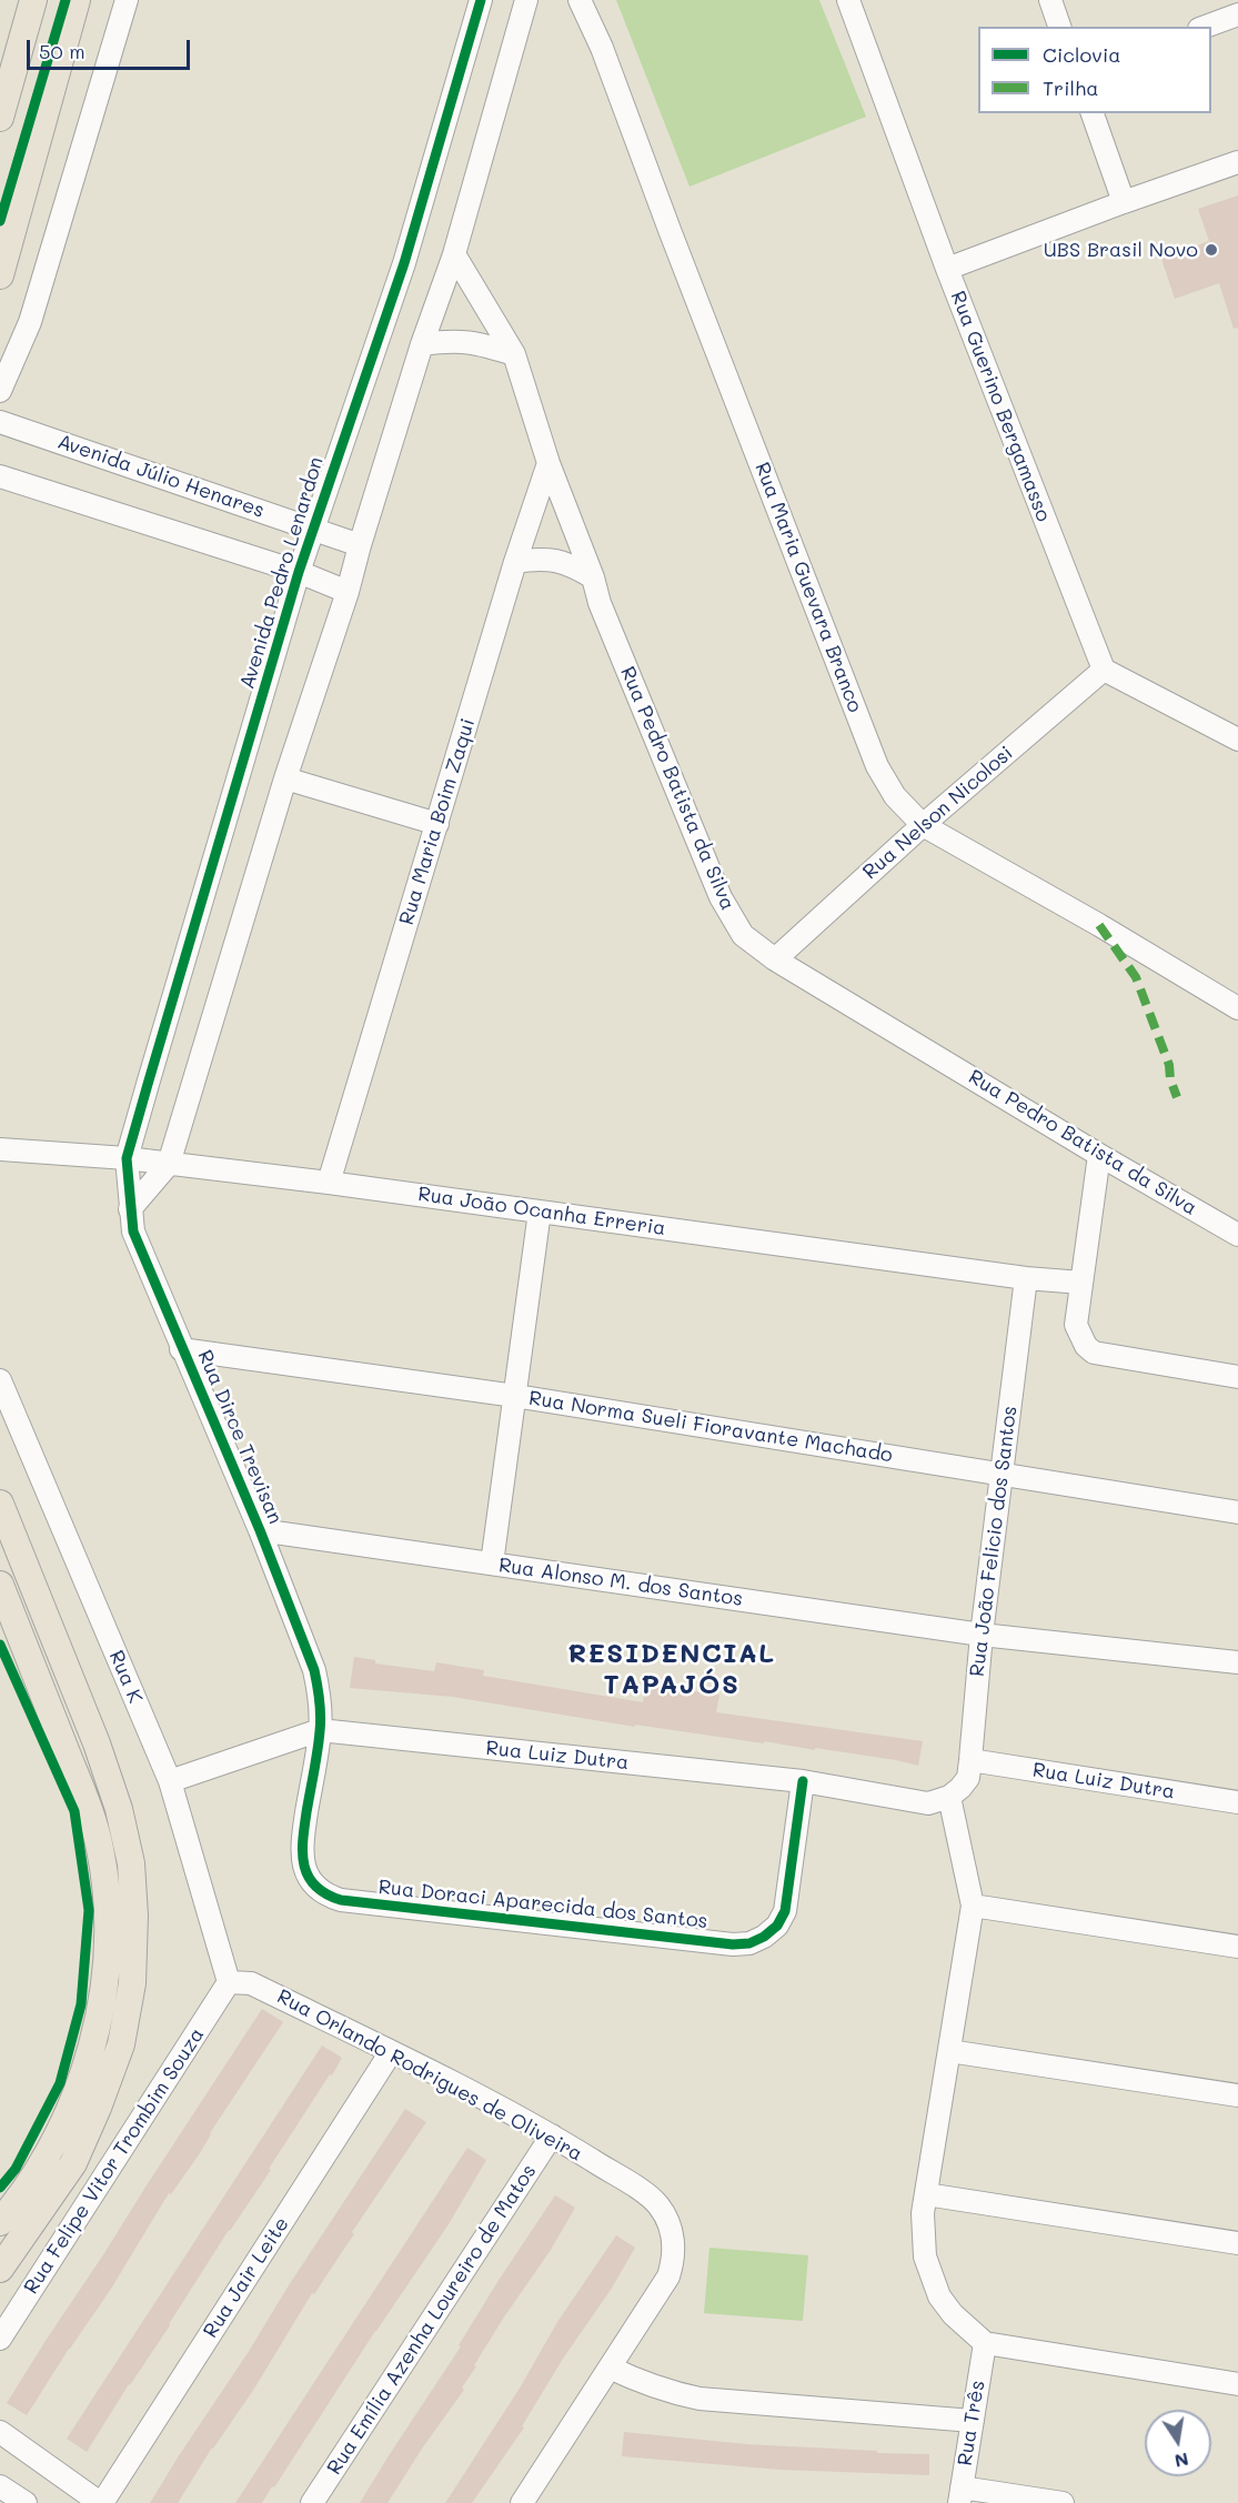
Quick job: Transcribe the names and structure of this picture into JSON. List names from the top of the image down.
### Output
{
  "streets": {
    "street": [
      "Rua Guerino Bergamasso",
      "Avenida Júlio Henares",
      "Avenida Pedro Lenardon",
      "Rua Maria Guevara Branco",
      "Rua Pedro Batista da Silva",
      "Rua Nelson Nicolosi",
      "Rua Maria Boim Zaqui",
      "Rua João Ocanha Erreria",
      "Rua Norma Sueli Fioravante Machado",
      "Rua Dirce Trevisan",
      "Rua João Felicio dos Santos",
      "Rua Alonso M. dos Santos",
      "Rua K",
      "Rua Luiz Dutra",
      "Rua Doraci Aparecida dos Santos",
      "Rua Orlando Rodrigues de Oliveira",
      "Rua Felipe Vitor Trombim Souza",
      "Rua Jair Leite",
      "Rua Emília Azenha Loureiro de Matos",
      "Rua Três"
    ]
  },
  "crossings": [
    ["Rua Guerino Bergamasso", "Rua Nelson Nicolosi"],
    ["Avenida Júlio Henares", "Avenida Pedro Lenardon"],
    ["Avenida Pedro Lenardon", "Rua João Ocanha Erreria"],
    ["Avenida Pedro Lenardon", "Rua Dirce Trevisan"],
    ["Rua Maria Guevara Branco", "Rua Nelson Nicolosi"],
    ["Rua Pedro Batista da Silva", "Rua Nelson Nicolosi"],
    ["Rua Pedro Batista da Silva", "Rua Maria Boim Zaqui"],
    ["Rua Maria Boim Zaqui", "Rua João Ocanha Erreria"],
    ["Rua João Ocanha Erreria", "Rua Dirce Trevisan"],
    ["Rua João Ocanha Erreria", "Rua João Felicio dos Santos"],
    ["Rua Norma Sueli Fioravante Machado", "Rua Dirce Trevisan"],
    ["Rua Norma Sueli Fioravante Machado", "Rua João Felicio dos Santos"],
    ["Rua Dirce Trevisan", "Rua Alonso M. dos Santos"],
    ["Rua Dirce Trevisan", "Rua Luiz Dutra"],
    ["Rua Dirce Trevisan", "Rua Doraci Aparecida dos Santos"],
    ["Rua João Felicio dos Santos", "Rua Alonso M. dos Santos"],
    ["Rua João Felicio dos Santos", "Rua Luiz Dutra"],
    ["Rua K", "Rua Luiz Dutra"],
    ["Rua K", "Rua Orlando Rodrigues de Oliveira"],
    ["Rua K", "Rua Felipe Vitor Trombim Souza"],
    ["Rua Luiz Dutra", "Rua Doraci Aparecida dos Santos"],
    ["Rua Orlando Rodrigues de Oliveira", "Rua Felipe Vitor Trombim Souza"],
    ["Rua Orlando Rodrigues de Oliveira", "Rua Jair Leite"],
    ["Rua Orlando Rodrigues de Oliveira", "Rua Emília Azenha Loureiro de Matos"]
  ],
  "districts": ["RESIDENCIAL TAPAJÓS"],
  "places": ["UBS Brasil Novo"],
  "legend": ["Ciclovia", "Trilha"],
  "scale_bar": "50 m",
  "north": "bottom"
}
